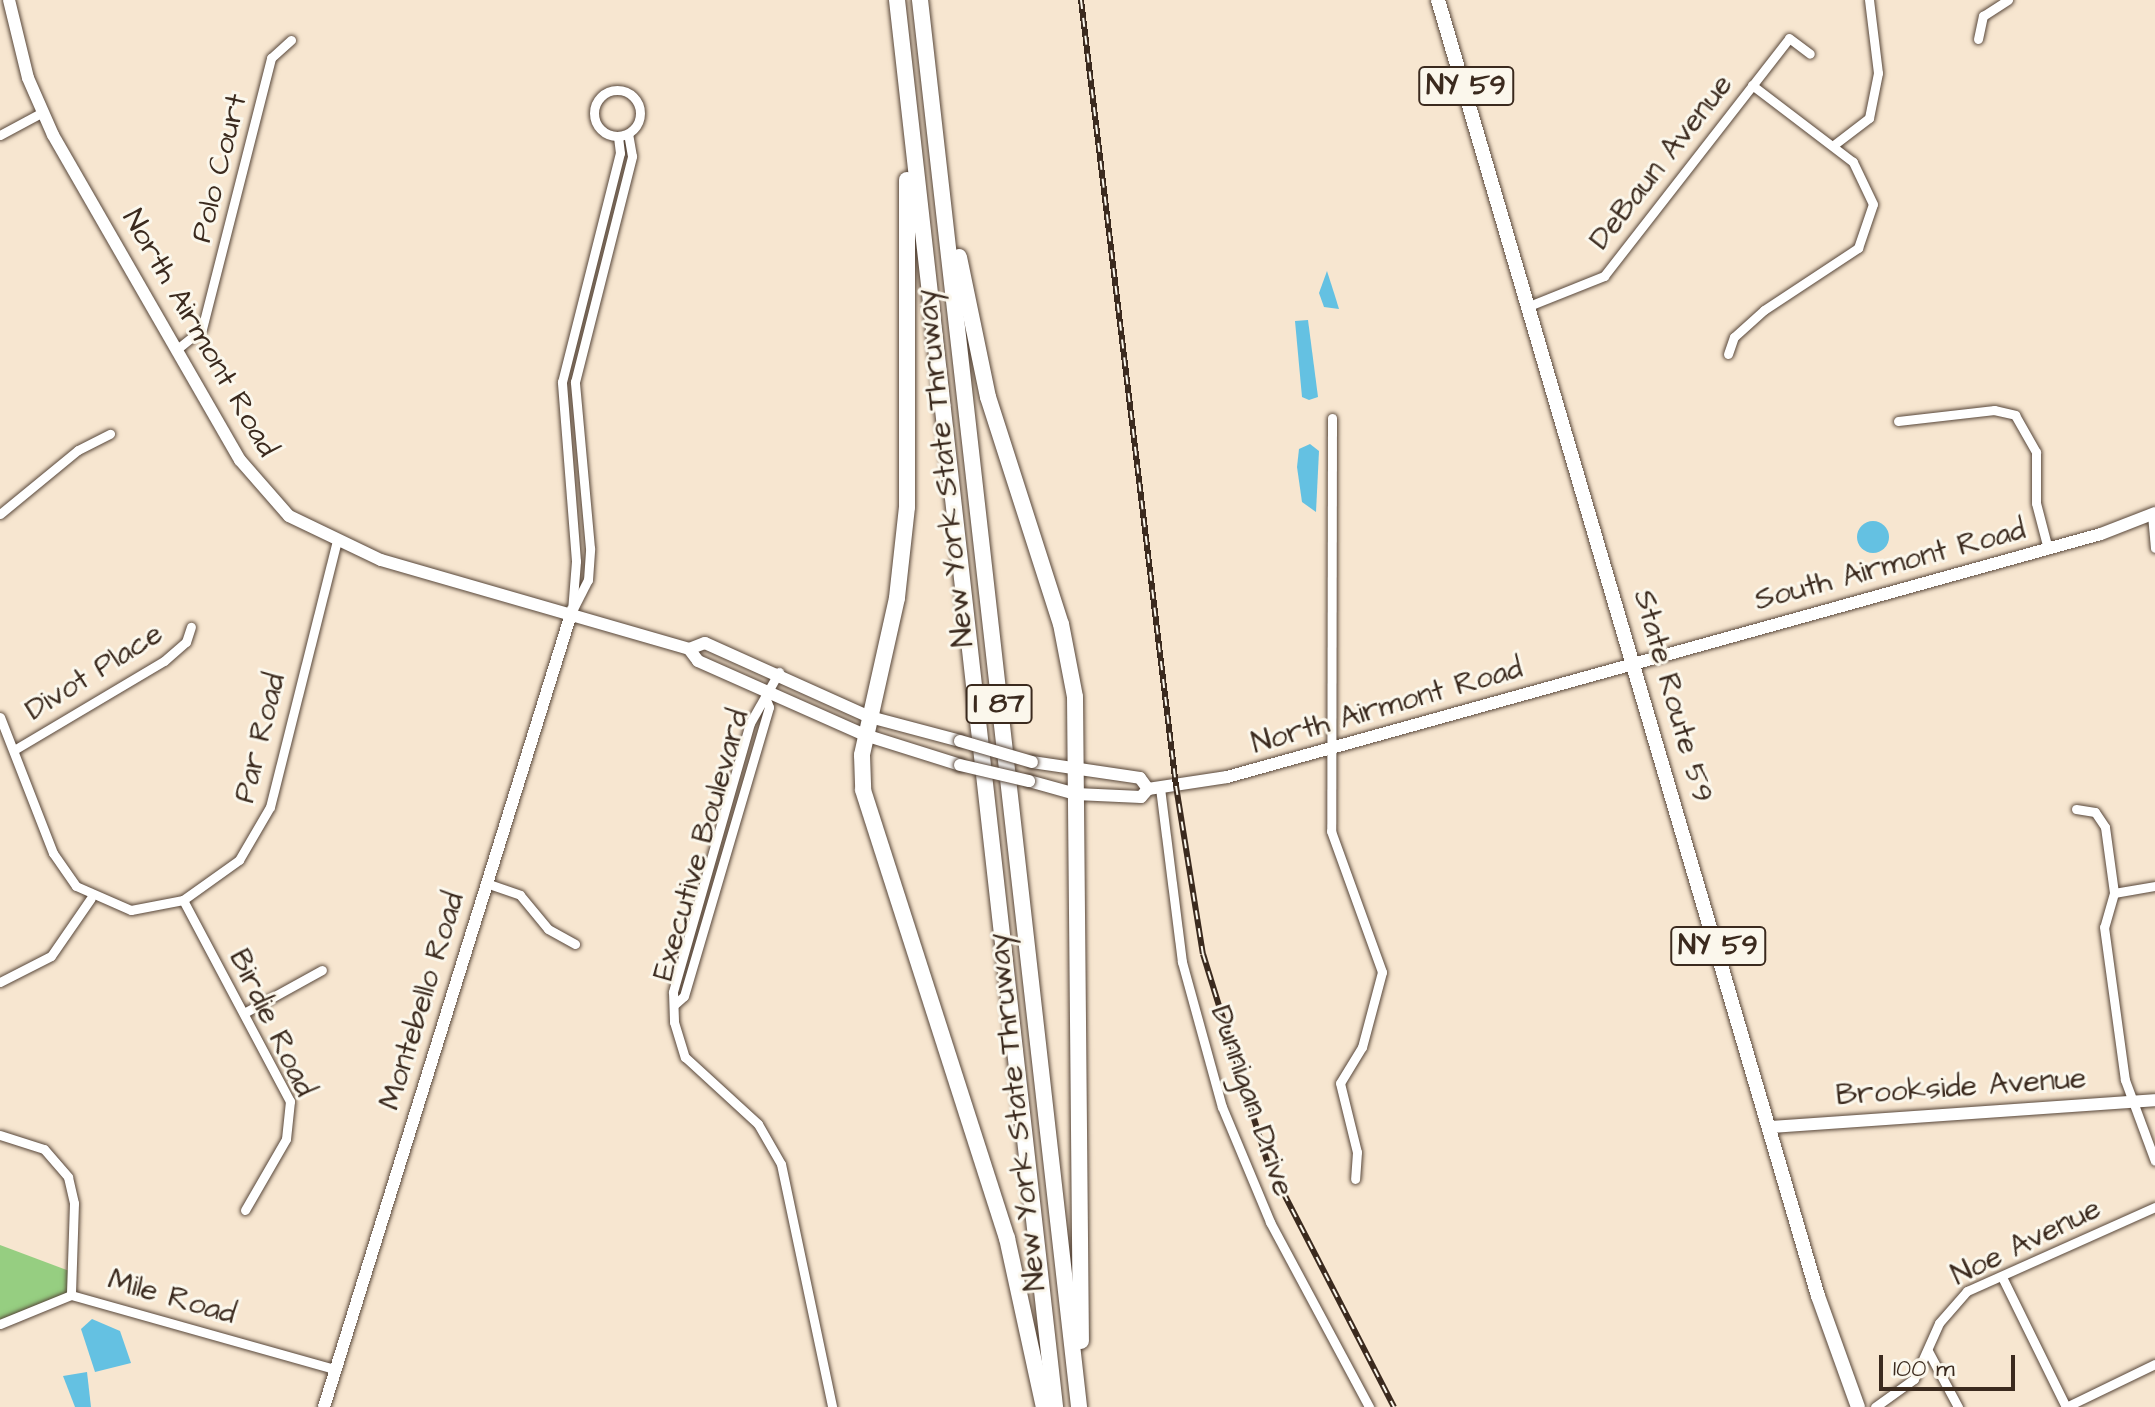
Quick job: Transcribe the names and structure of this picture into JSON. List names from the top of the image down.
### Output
{
  "streets": {
    "highway": ["New York State Thruway", "I 87"],
    "main road": ["NY 59", "State Route 59"],
    "street": [
      "DeBaun Avenue",
      "Polo Court",
      "North Airmont Road",
      "South Airmont Road",
      "Divot Place",
      "Par Road",
      "Executive Boulevard",
      "Montebello Road",
      "Birdie Road",
      "Brookside Avenue",
      "Dunnigan Drive",
      "Noe Avenue",
      "Mile Road"
    ]
  },
  "crossings": [
    ["DeBaun Avenue", "State Route 59"],
    ["Polo Court", "North Airmont Road"],
    ["North Airmont Road", "South Airmont Road"],
    ["North Airmont Road", "State Route 59"],
    ["North Airmont Road", "Par Road"],
    ["North Airmont Road", "Executive Boulevard"],
    ["North Airmont Road", "Montebello Road"],
    ["North Airmont Road", "Dunnigan Drive"],
    ["South Airmont Road", "State Route 59"],
    ["State Route 59", "Brookside Avenue"],
    ["Par Road", "Birdie Road"],
    ["Montebello Road", "Mile Road"]
  ],
  "scale_bar": "100 m"
}
